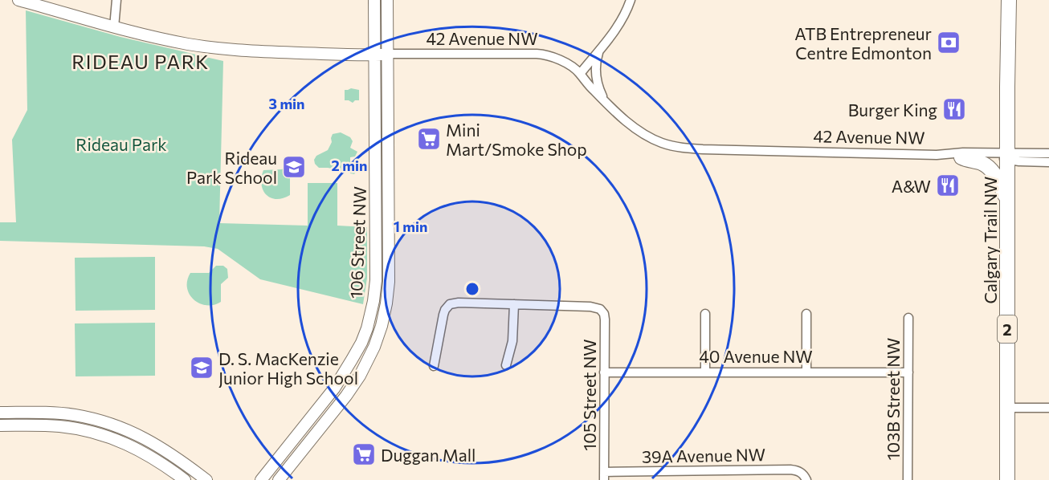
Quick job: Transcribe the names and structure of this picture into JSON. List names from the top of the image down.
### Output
{
  "streets": {
    "highway": ["Calgary Trail NW", "2"],
    "street": [
      "42 Avenue NW",
      "106 Street NW",
      "40 Avenue NW",
      "105 Street NW",
      "103B Street NW",
      "39A Avenue NW"
    ]
  },
  "crossings": [
    ["42 Avenue NW", "Calgary Trail NW"],
    ["42 Avenue NW", "106 Street NW"],
    ["40 Avenue NW", "105 Street NW"],
    ["40 Avenue NW", "103B Street NW"],
    ["105 Street NW", "39A Avenue NW"]
  ],
  "districts": ["RIDEAU PARK"],
  "parks": ["Rideau Park"],
  "places": {
    "bank": ["ATB Entrepreneur Centre Edmonton"],
    "restaurant": ["Burger King", "A&W"],
    "supermarket": ["Mini Mart/Smoke Shop", "Duggan Mall"],
    "school or university": ["Rideau Park School", "D. S. MacKenzie Junior High School"]
  },
  "rings": ["3 min", "2 min", "1 min"]
}
